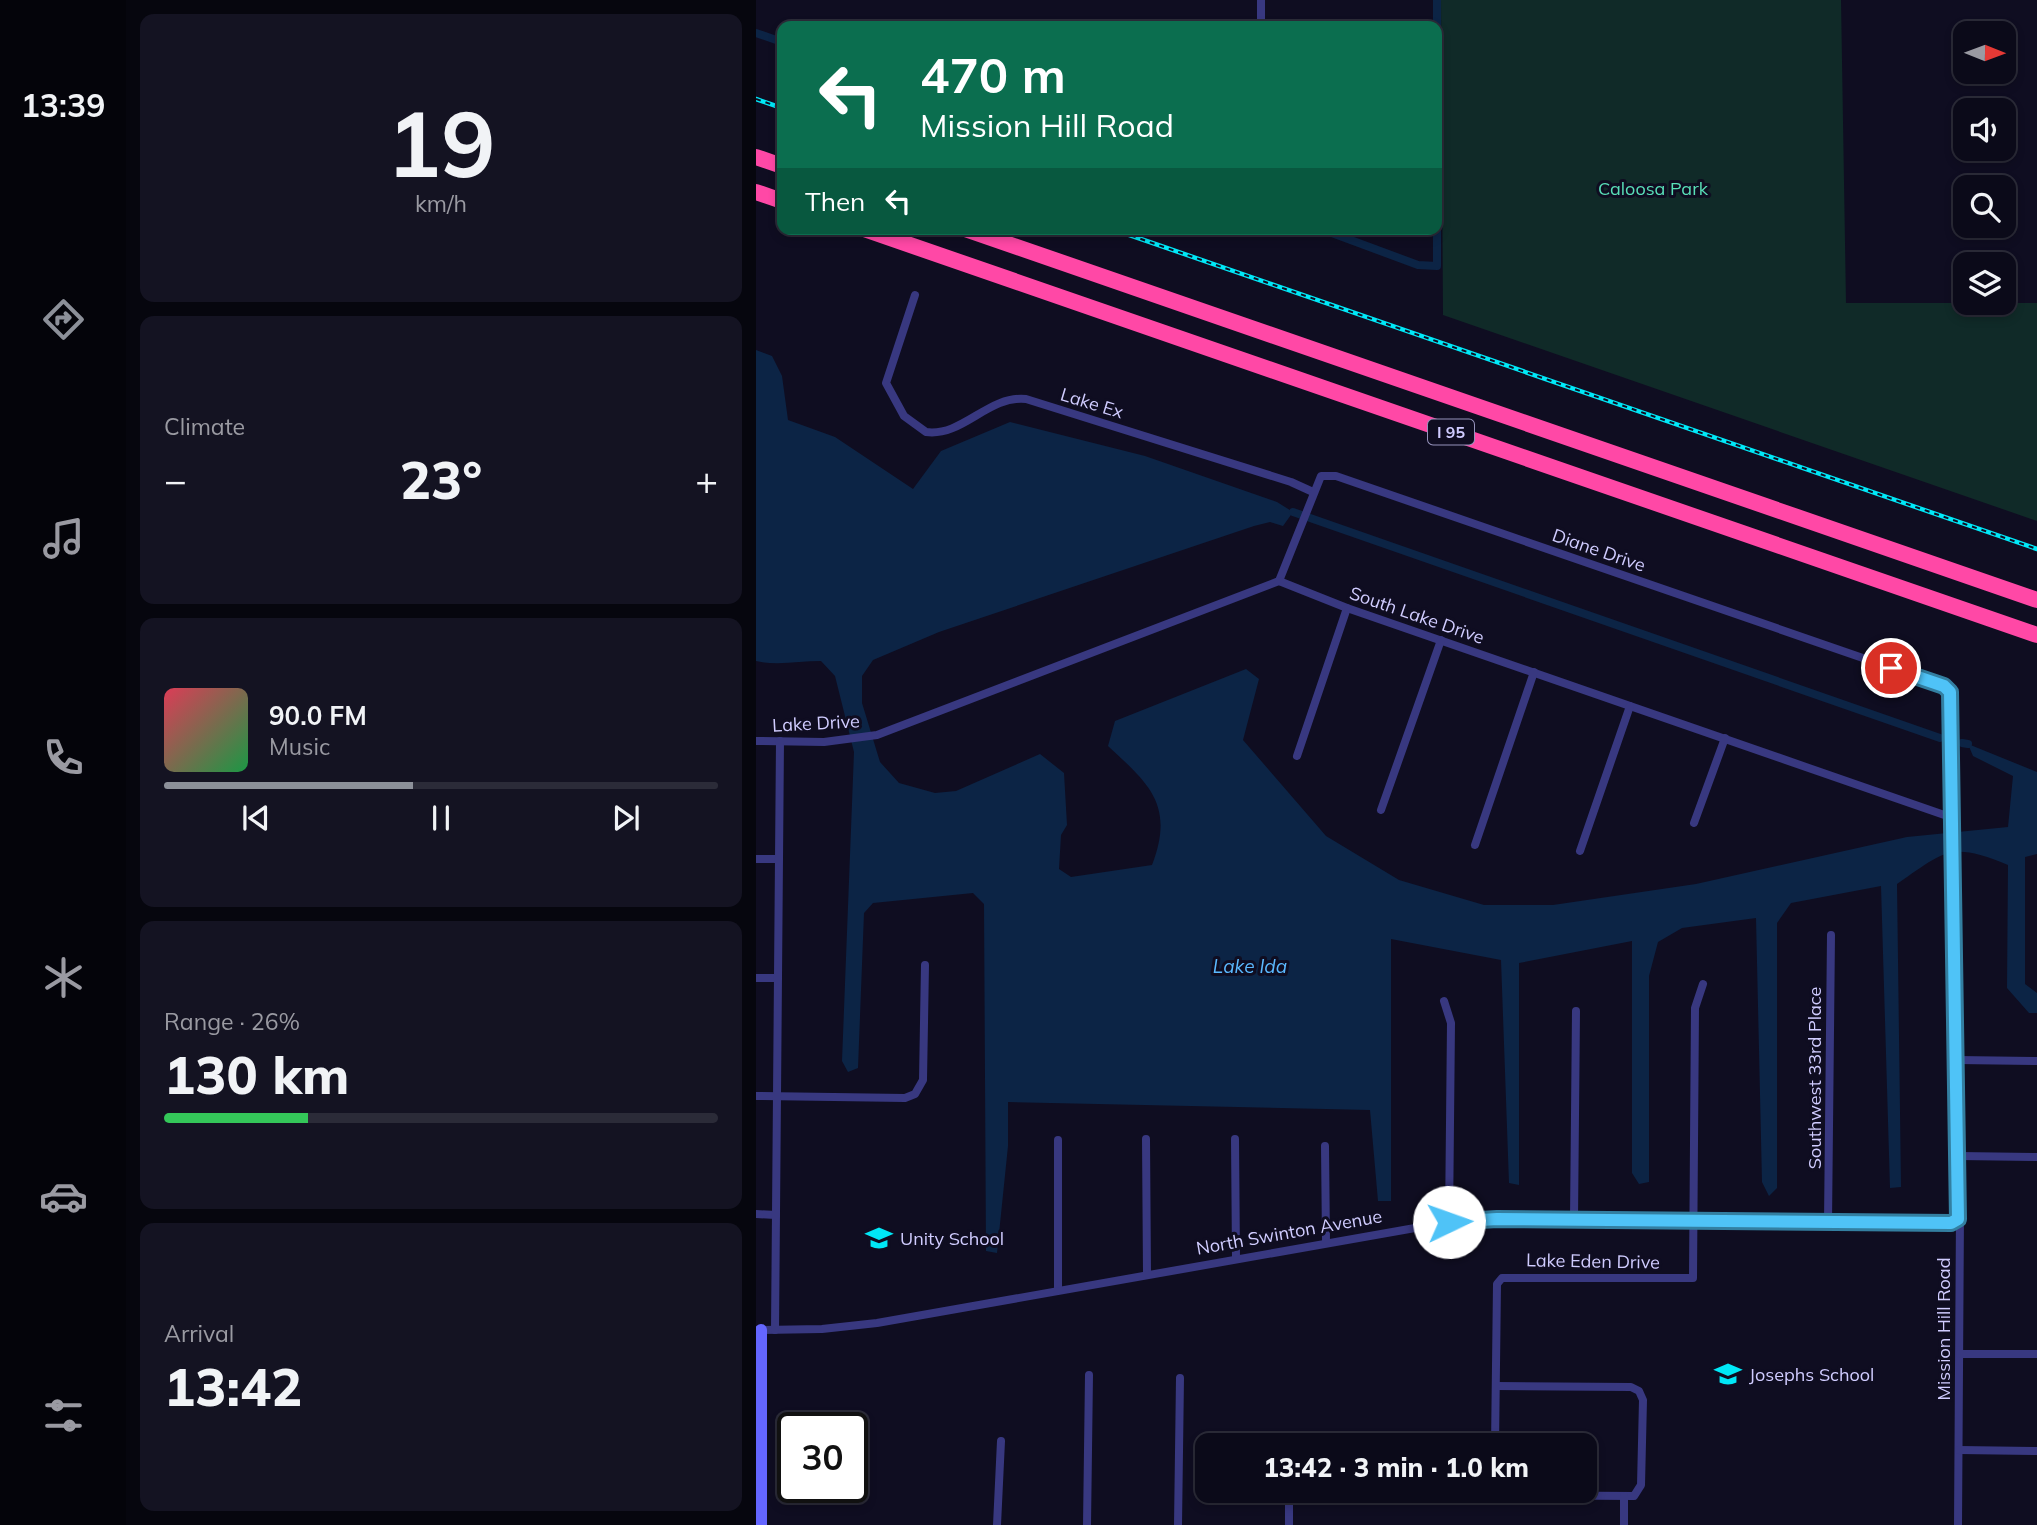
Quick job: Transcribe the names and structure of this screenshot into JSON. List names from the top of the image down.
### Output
{
  "streets": {
    "highway": ["I 95"],
    "street": [
      "Lake Ex",
      "Diane Drive",
      "South Lake Drive",
      "Lake Drive",
      "Southwest 33rd Place",
      "North Swinton Avenue",
      "Lake Eden Drive",
      "Mission Hill Road"
    ]
  },
  "crossings": [
    ["Lake Ex", "Diane Drive"],
    ["Diane Drive", "Mission Hill Road"],
    ["South Lake Drive", "Lake Drive"],
    ["South Lake Drive", "Mission Hill Road"],
    ["Southwest 33rd Place", "North Swinton Avenue"],
    ["North Swinton Avenue", "Lake Eden Drive"],
    ["North Swinton Avenue", "Mission Hill Road"]
  ],
  "water": ["Lake Ida"],
  "parks": ["Caloosa Park"],
  "places": {
    "school or university": ["Unity School", "Josephs School"]
  },
  "north": "right",
  "page": {
    "tabs": "13:39",
    "tile": [
      ["19", "km/h"],
      "Climate",
      ["Range · 26%", "130 km"],
      ["Arrival", "13:42"]
    ],
    "turn": ["470 m", "Mission Hill Road"],
    "then": "Then",
    "heat": ["−", "23°", "+"],
    "song": ["90.0 FM", "Music"],
    "limit": "30",
    "trip": "13:42 · 3 min · 1.0 km"
  }
}
